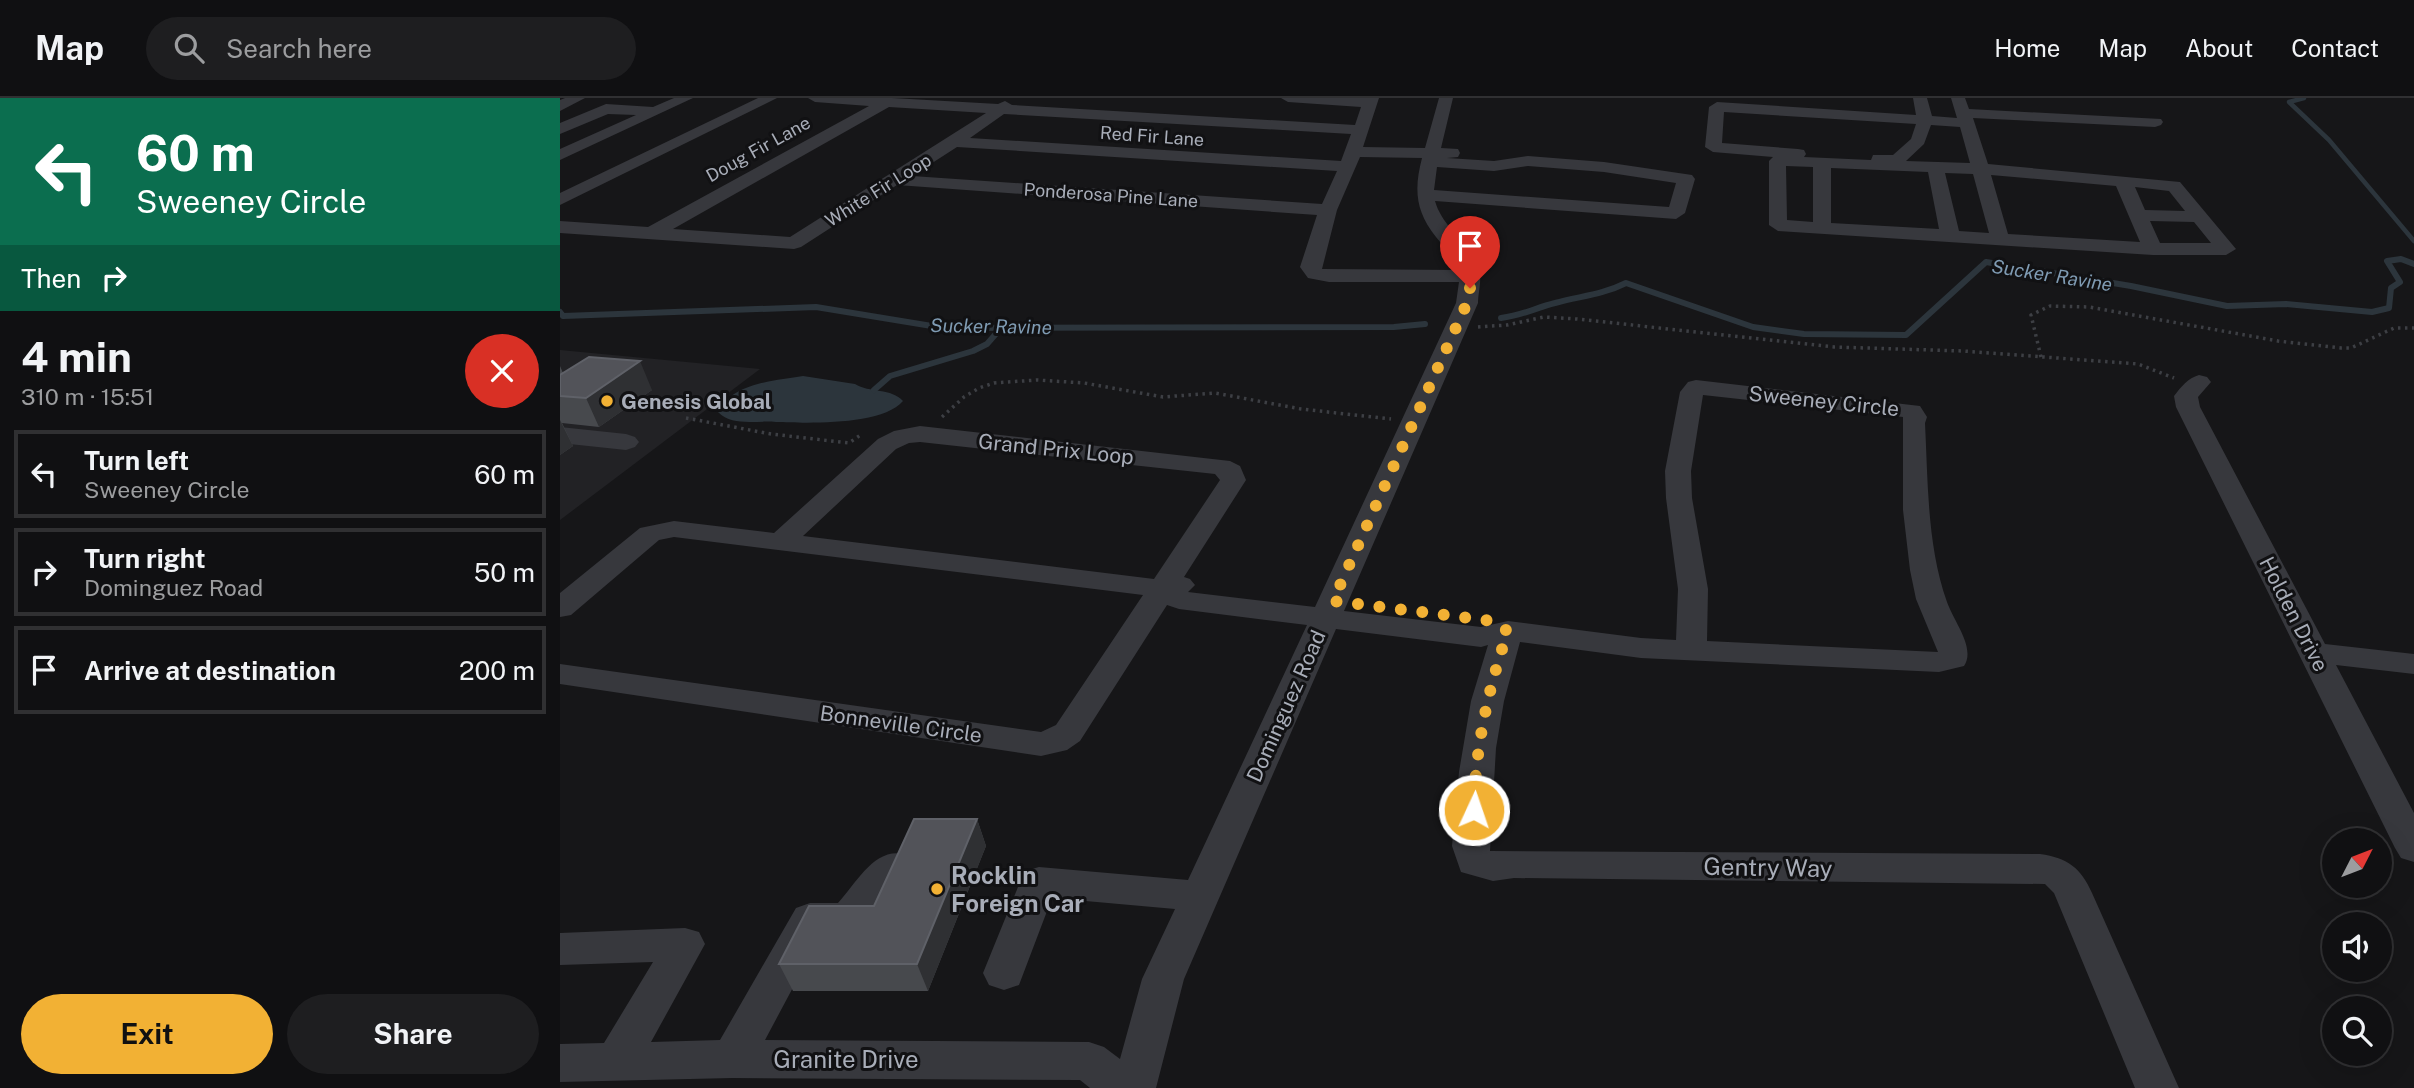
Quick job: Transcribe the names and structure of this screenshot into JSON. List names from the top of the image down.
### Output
{
  "streets": {
    "street": [
      "Red Fir Lane",
      "Doug Fir Lane",
      "White Fir Loop",
      "Ponderosa Pine Lane",
      "Sweeney Circle",
      "Grand Prix Loop",
      "Holden Drive",
      "Dominguez Road",
      "Bonneville Circle",
      "Gentry Way",
      "Granite Drive"
    ]
  },
  "crossings": [
    ["Red Fir Lane", "White Fir Loop"],
    ["Doug Fir Lane", "White Fir Loop"],
    ["White Fir Loop", "Ponderosa Pine Lane"],
    ["Sweeney Circle", "Dominguez Road"],
    ["Sweeney Circle", "Gentry Way"],
    ["Grand Prix Loop", "Bonneville Circle"]
  ],
  "water": ["Sucker Ravine"],
  "places": ["Genesis Global", "Rocklin Foreign Car"],
  "north": "top right",
  "page": {
    "header": "Map",
    "search": "Search here",
    "nav": [
      "Home",
      "Map",
      "About",
      "Contact"
    ],
    "turn": ["60 m", "Sweeney Circle"],
    "then": "Then",
    "heading": ["4 min", "310 m · 15:51"],
    "list": [
      {
        "name": "Turn left",
        "note": "Sweeney Circle",
        "value": "60 m"
      },
      {
        "name": "Turn right",
        "note": "Dominguez Road",
        "value": "50 m"
      },
      {
        "name": "Arrive at destination",
        "value": "200 m"
      }
    ],
    "buttons": ["Exit", "Share"]
  }
}
